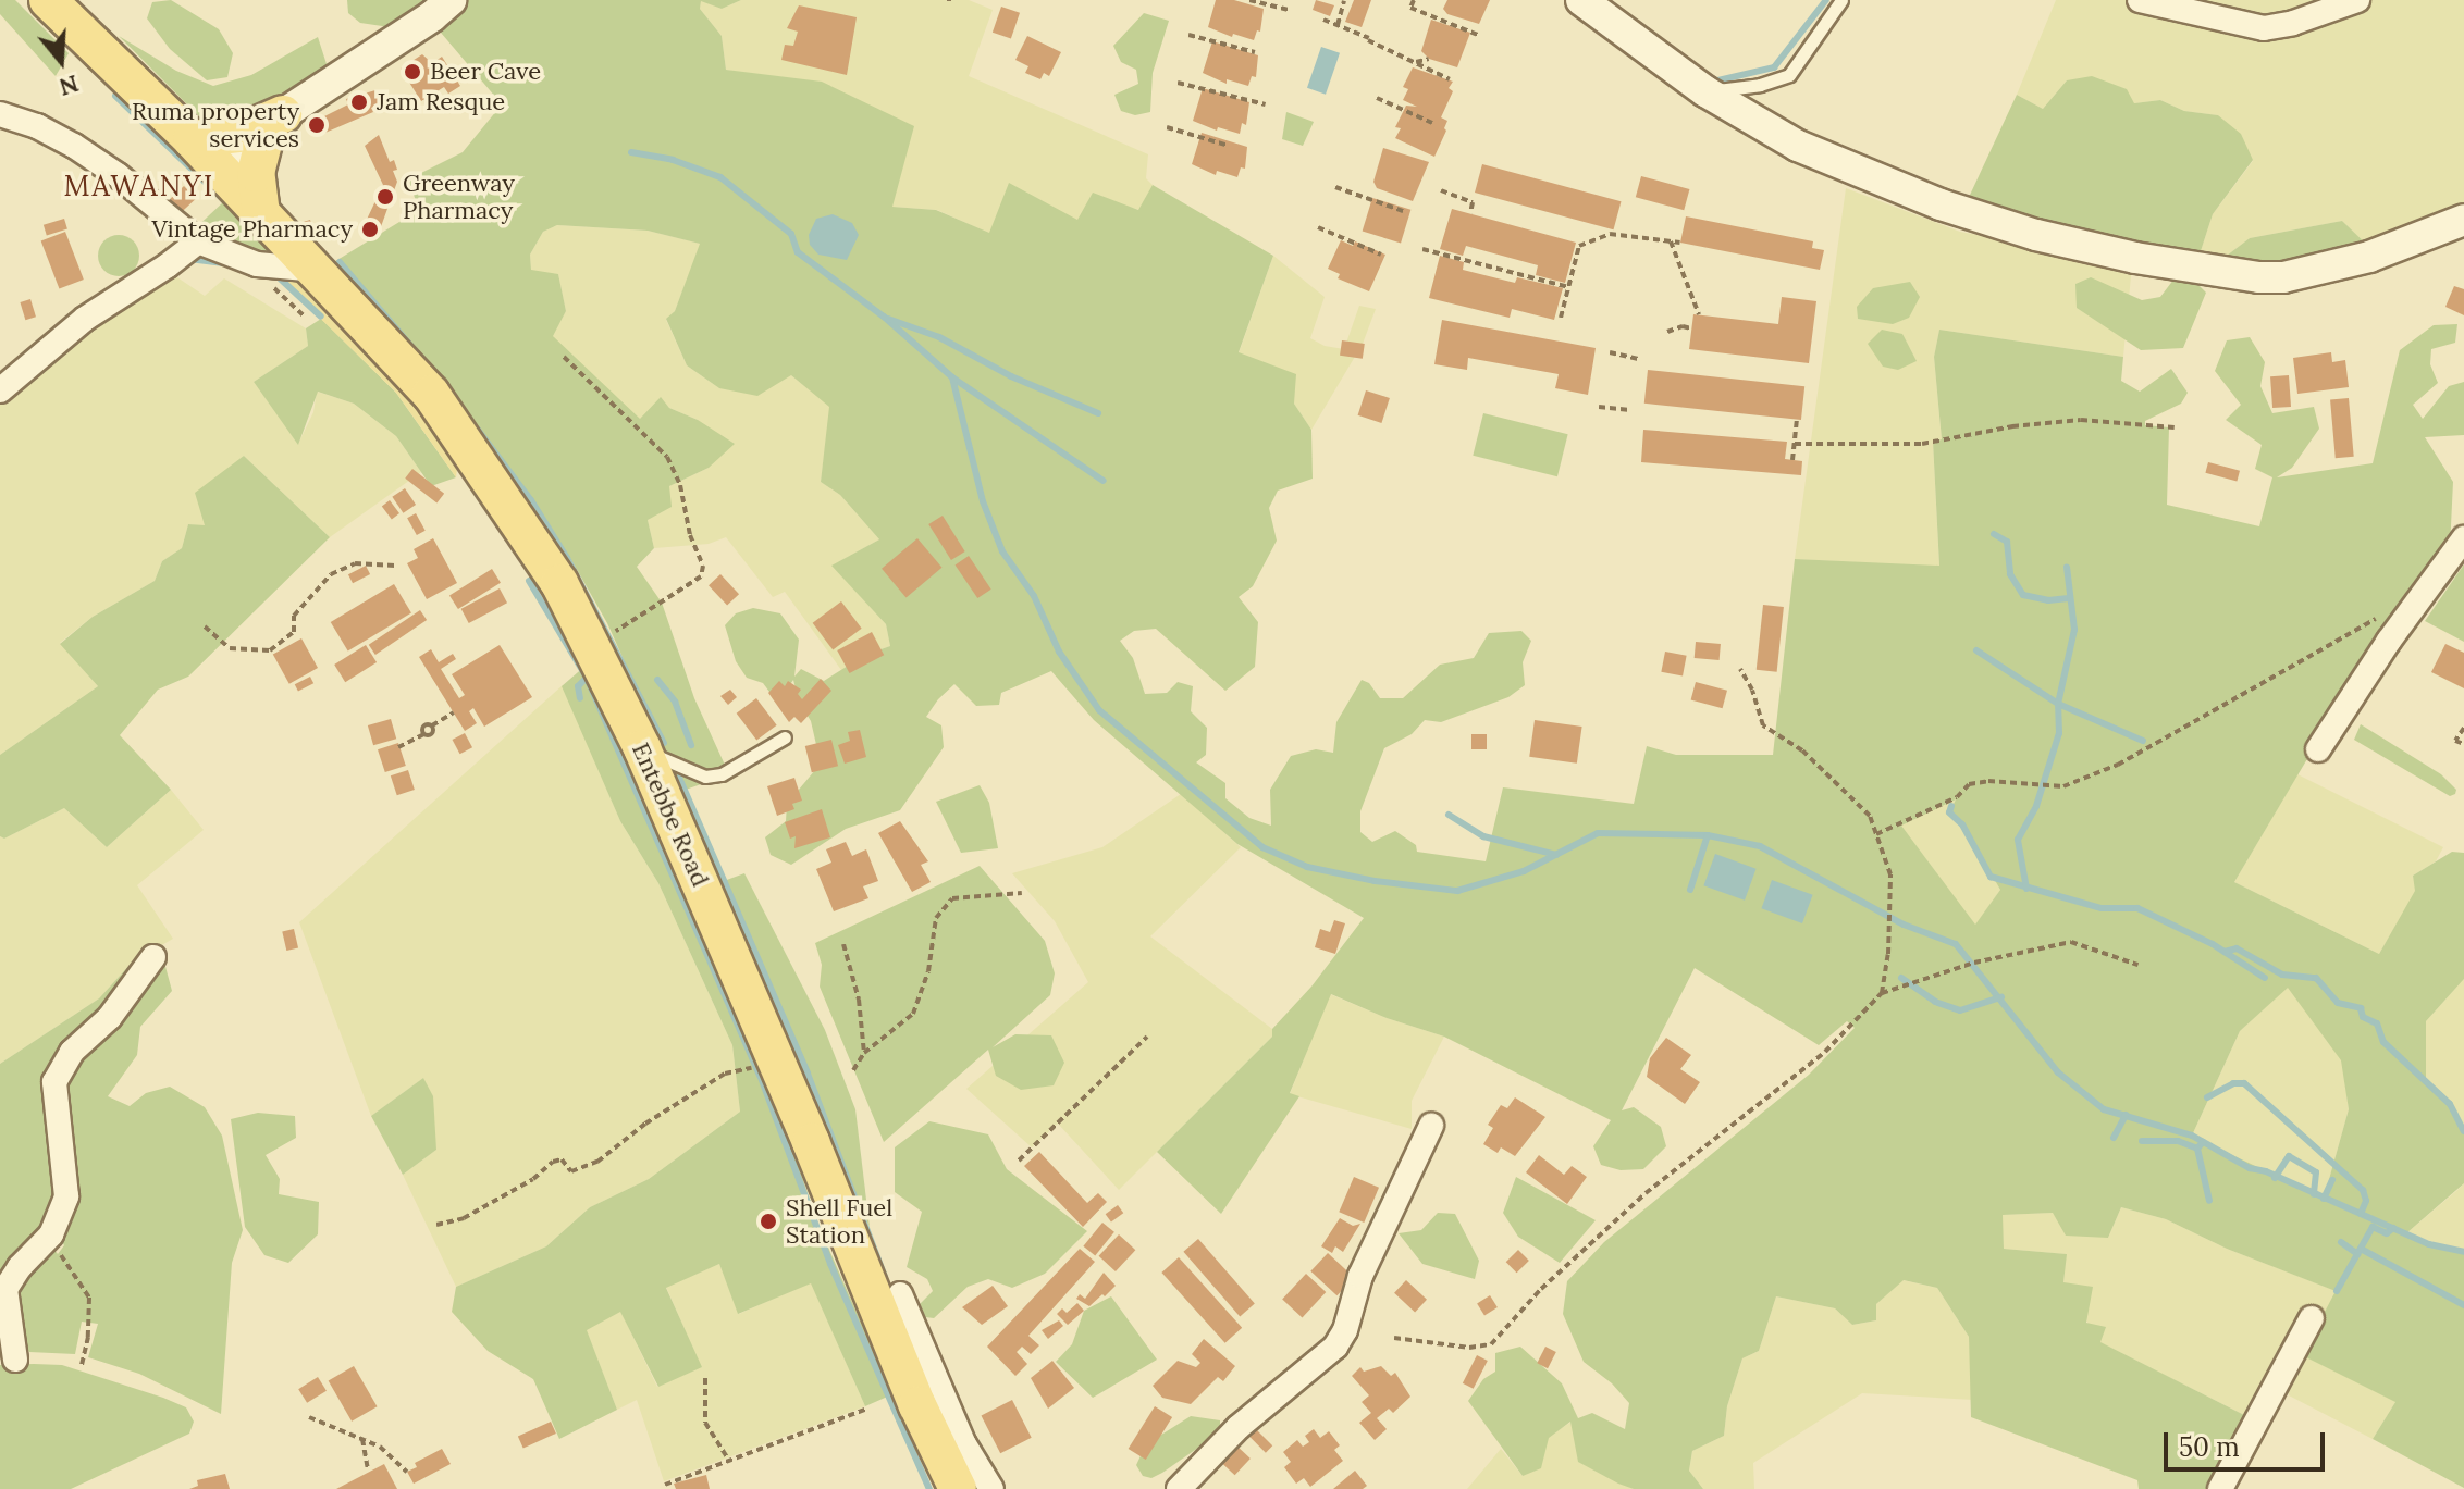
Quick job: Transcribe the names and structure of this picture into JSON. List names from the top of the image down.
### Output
{
  "streets": {
    "main road": ["Entebbe Road"]
  },
  "districts": ["MAWANYI"],
  "places": [
    "Beer Cave",
    "Jam Resque",
    "Ruma property services",
    "Greenway Pharmacy",
    "Vintage Pharmacy",
    "Shell Fuel Station"
  ],
  "scale_bar": "50 m",
  "north": "bottom"
}
